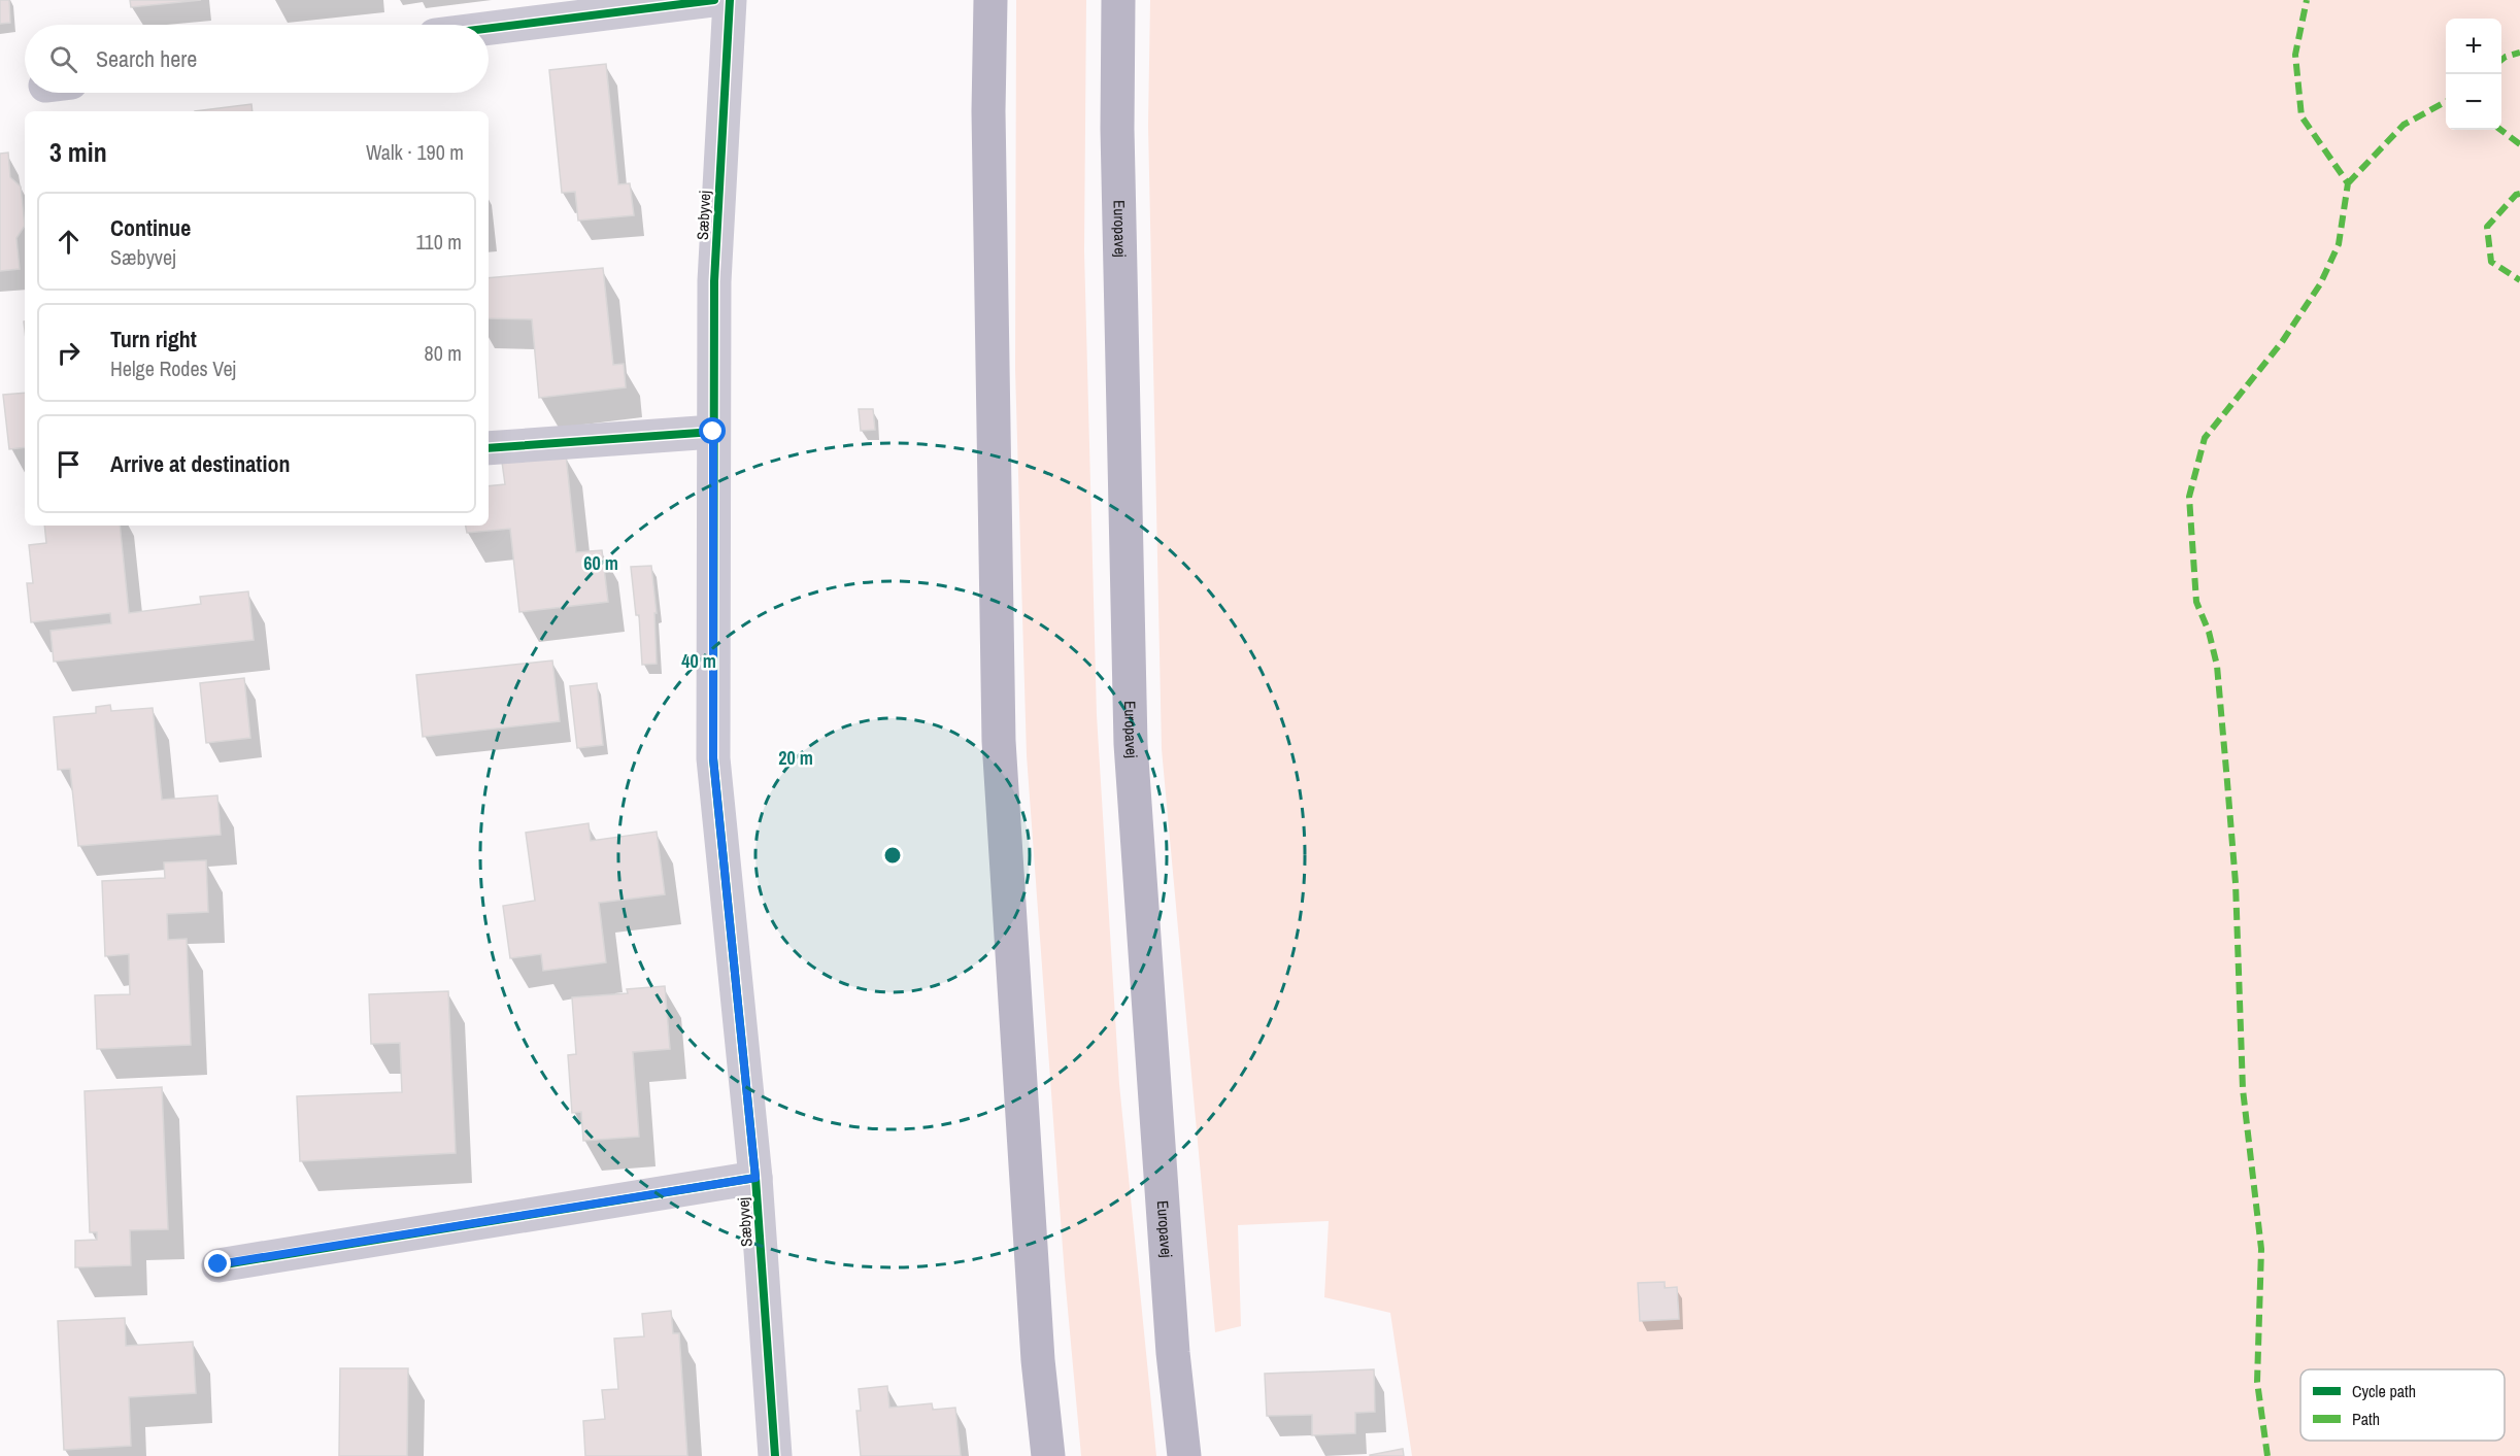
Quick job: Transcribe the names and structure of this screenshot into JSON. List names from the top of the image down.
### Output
{
  "streets": {
    "main road": ["Europavej"],
    "street": ["Sæbyvej"]
  },
  "legend": ["Cycle path", "Path"],
  "page": {
    "map_buttons": ["+", "−"],
    "search": "Search here",
    "heading": ["3 min", "Walk · 190 m"],
    "list": [
      ["Continue", "Sæbyvej", "110 m"],
      ["Turn right", "Helge Rodes Vej", "80 m"],
      "Arrive at destination"
    ]
  },
  "rings": ["60 m", "40 m", "20 m"]
}
